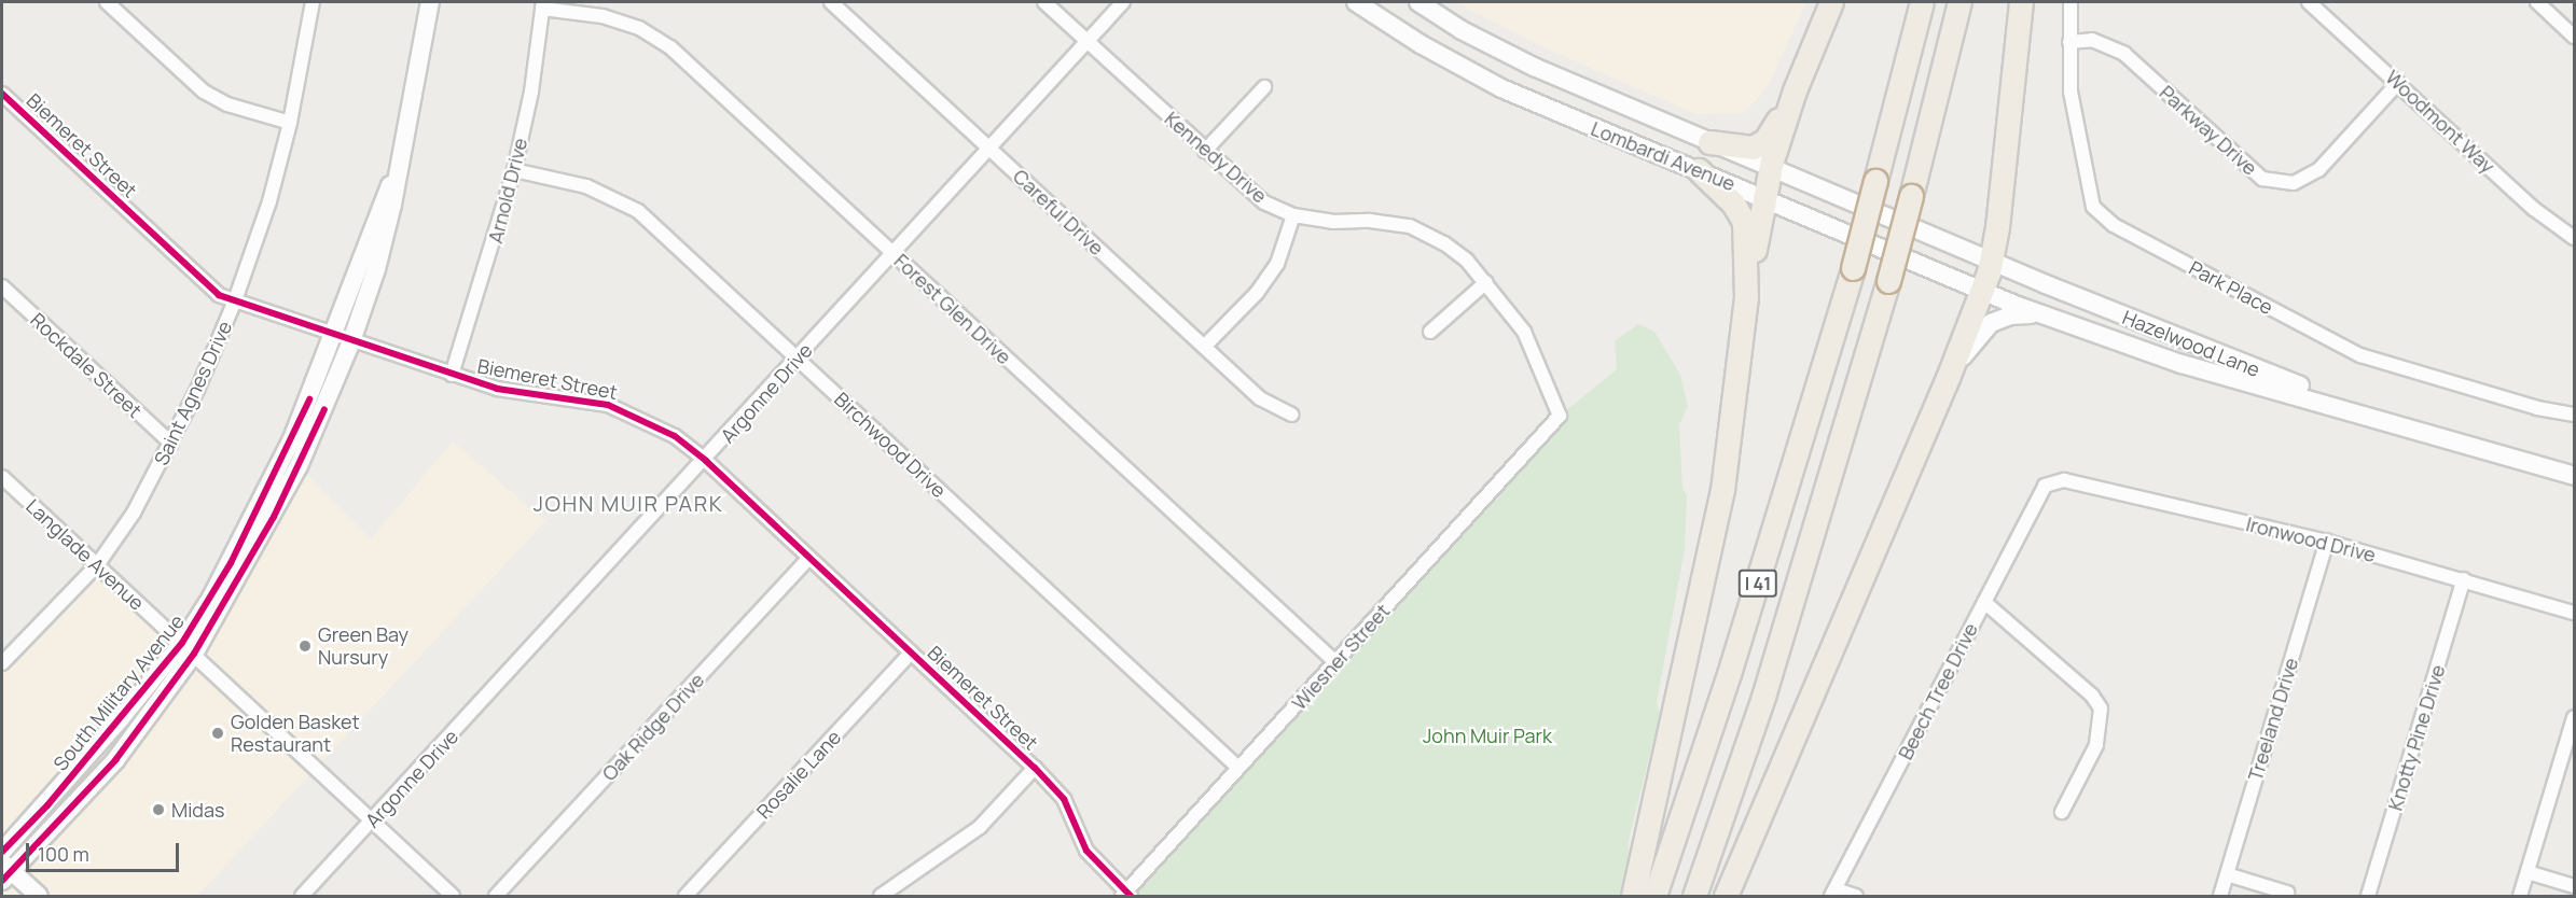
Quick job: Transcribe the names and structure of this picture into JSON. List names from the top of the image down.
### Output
{
  "streets": {
    "highway": ["I 41"],
    "main road": ["Lombardi Avenue", "Hazelwood Lane", "South Military Avenue"],
    "street": [
      "Woodmont Way",
      "Parkway Drive",
      "Biemeret Street",
      "Kennedy Drive",
      "Arnold Drive",
      "Careful Drive",
      "Park Place",
      "Forest Glen Drive",
      "Rockdale Street",
      "Saint Agnes Drive",
      "Argonne Drive",
      "Birchwood Drive",
      "Ironwood Drive",
      "Langlade Avenue",
      "Wiesner Street",
      "Beech Tree Drive",
      "Treeland Drive",
      "Oak Ridge Drive",
      "Knotty Pine Drive",
      "Rosalie Lane"
    ]
  },
  "crossings": [
    ["Woodmont Way", "Parkway Drive"],
    ["Parkway Drive", "Park Place"],
    ["Biemeret Street", "Arnold Drive"],
    ["Biemeret Street", "Saint Agnes Drive"],
    ["Biemeret Street", "Argonne Drive"],
    ["Biemeret Street", "Wiesner Street"],
    ["Biemeret Street", "South Military Avenue"],
    ["Biemeret Street", "Oak Ridge Drive"],
    ["Biemeret Street", "Rosalie Lane"],
    ["Lombardi Avenue", "Hazelwood Lane"],
    ["Kennedy Drive", "Argonne Drive"],
    ["Kennedy Drive", "Wiesner Street"],
    ["Arnold Drive", "Forest Glen Drive"],
    ["Arnold Drive", "Birchwood Drive"],
    ["Careful Drive", "Argonne Drive"],
    ["Forest Glen Drive", "Argonne Drive"],
    ["Forest Glen Drive", "Wiesner Street"],
    ["Rockdale Street", "Saint Agnes Drive"],
    ["Saint Agnes Drive", "Langlade Avenue"],
    ["Argonne Drive", "Birchwood Drive"],
    ["Argonne Drive", "Langlade Avenue"],
    ["Birchwood Drive", "Wiesner Street"],
    ["Ironwood Drive", "Beech Tree Drive"],
    ["Ironwood Drive", "Treeland Drive"],
    ["Ironwood Drive", "Knotty Pine Drive"],
    ["Langlade Avenue", "South Military Avenue"]
  ],
  "districts": ["JOHN MUIR PARK"],
  "parks": ["John Muir Park"],
  "places": ["Green Bay Nursury", "Golden Basket Restaurant", "Midas"],
  "scale_bar": "100 m"
}
